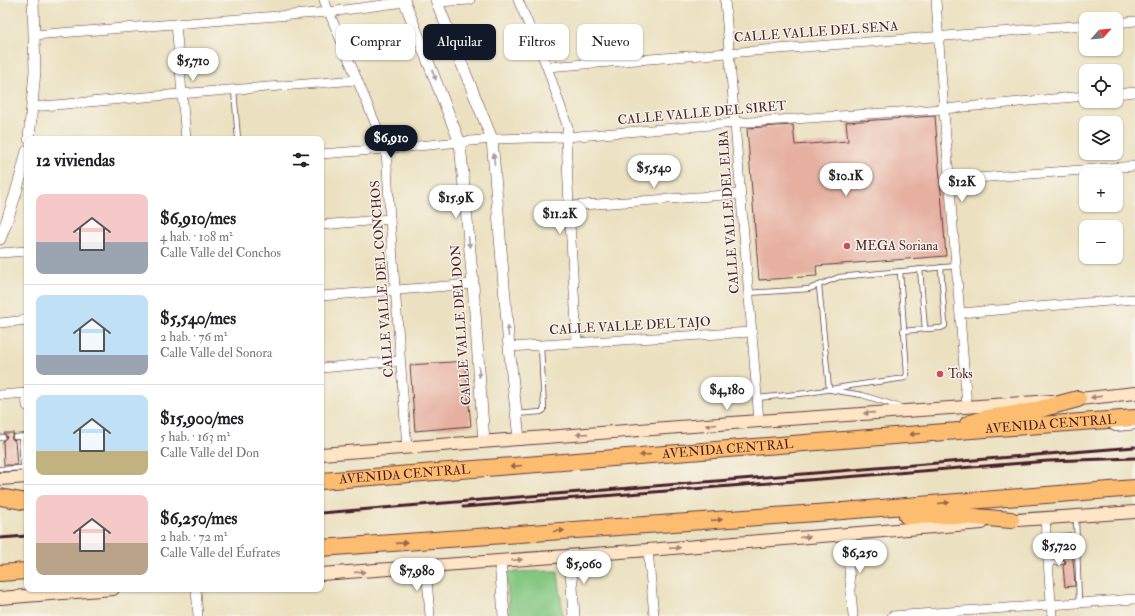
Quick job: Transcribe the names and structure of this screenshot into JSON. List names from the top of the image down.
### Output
{
  "streets": {
    "highway": ["AVENIDA CENTRAL"],
    "street": [
      "CALLE VALLE DEL SENA",
      "CALLE VALLE DEL SIRET",
      "CALLE VALLE DEL ELBA",
      "CALLE VALLE DEL CONCHOS",
      "CALLE VALLE DEL DON",
      "CALLE VALLE DEL TAJO"
    ]
  },
  "crossings": [
    ["CALLE VALLE DEL SENA", "CALLE VALLE DEL ELBA"],
    ["CALLE VALLE DEL SIRET", "CALLE VALLE DEL ELBA"],
    ["CALLE VALLE DEL SIRET", "CALLE VALLE DEL CONCHOS"],
    ["CALLE VALLE DEL SIRET", "CALLE VALLE DEL DON"],
    ["CALLE VALLE DEL ELBA", "CALLE VALLE DEL TAJO"],
    ["CALLE VALLE DEL ELBA", "AVENIDA CENTRAL"],
    ["CALLE VALLE DEL CONCHOS", "AVENIDA CENTRAL"],
    ["CALLE VALLE DEL DON", "AVENIDA CENTRAL"]
  ],
  "places": ["MEGA Soriana", "Toks"],
  "north": "top right",
  "page": {
    "map_buttons": ["+", "−"],
    "chip": [
      "Comprar",
      "Alquilar",
      "Filtros",
      "Nuevo"
    ],
    "price": [
      "$5,710",
      "$6,910",
      "$5,540",
      "$10.1K",
      "$12K",
      "$15.9K",
      "$11.2K",
      "$4,180",
      "$5,720",
      "$6,250",
      "$5,060",
      "$7,980"
    ],
    "heading": "12 viviendas",
    "list": [
      {
        "name": "$6,910/mes",
        "note": "4 hab. · 108 m² · Calle Valle del Conchos"
      },
      {
        "name": "$5,540/mes",
        "note": "2 hab. · 76 m² · Calle Valle del Sonora"
      },
      {
        "name": "$15,900/mes",
        "note": "5 hab. · 163 m² · Calle Valle del Don"
      },
      {
        "name": "$6,250/mes",
        "note": "2 hab. · 72 m² · Calle Valle del Éufrates"
      }
    ]
  }
}
